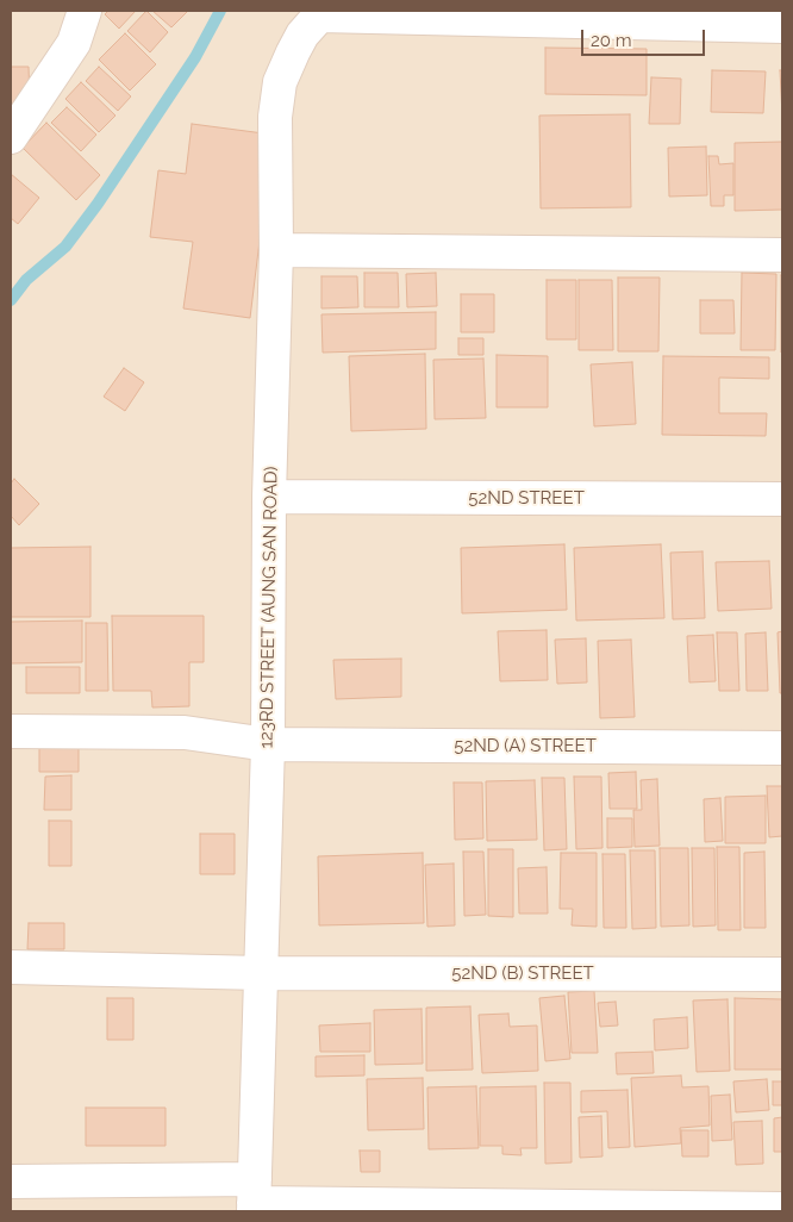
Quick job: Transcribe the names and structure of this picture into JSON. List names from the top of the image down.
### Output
{
  "streets": {
    "street": [
      "52ND STREET",
      "123RD STREET (AUNG SAN ROAD)",
      "52ND (A) STREET",
      "52ND (B) STREET"
    ]
  },
  "crossings": [
    ["52ND STREET", "123RD STREET (AUNG SAN ROAD)"],
    ["123RD STREET (AUNG SAN ROAD)", "52ND (A) STREET"],
    ["123RD STREET (AUNG SAN ROAD)", "52ND (B) STREET"]
  ],
  "scale_bar": "20 m"
}
